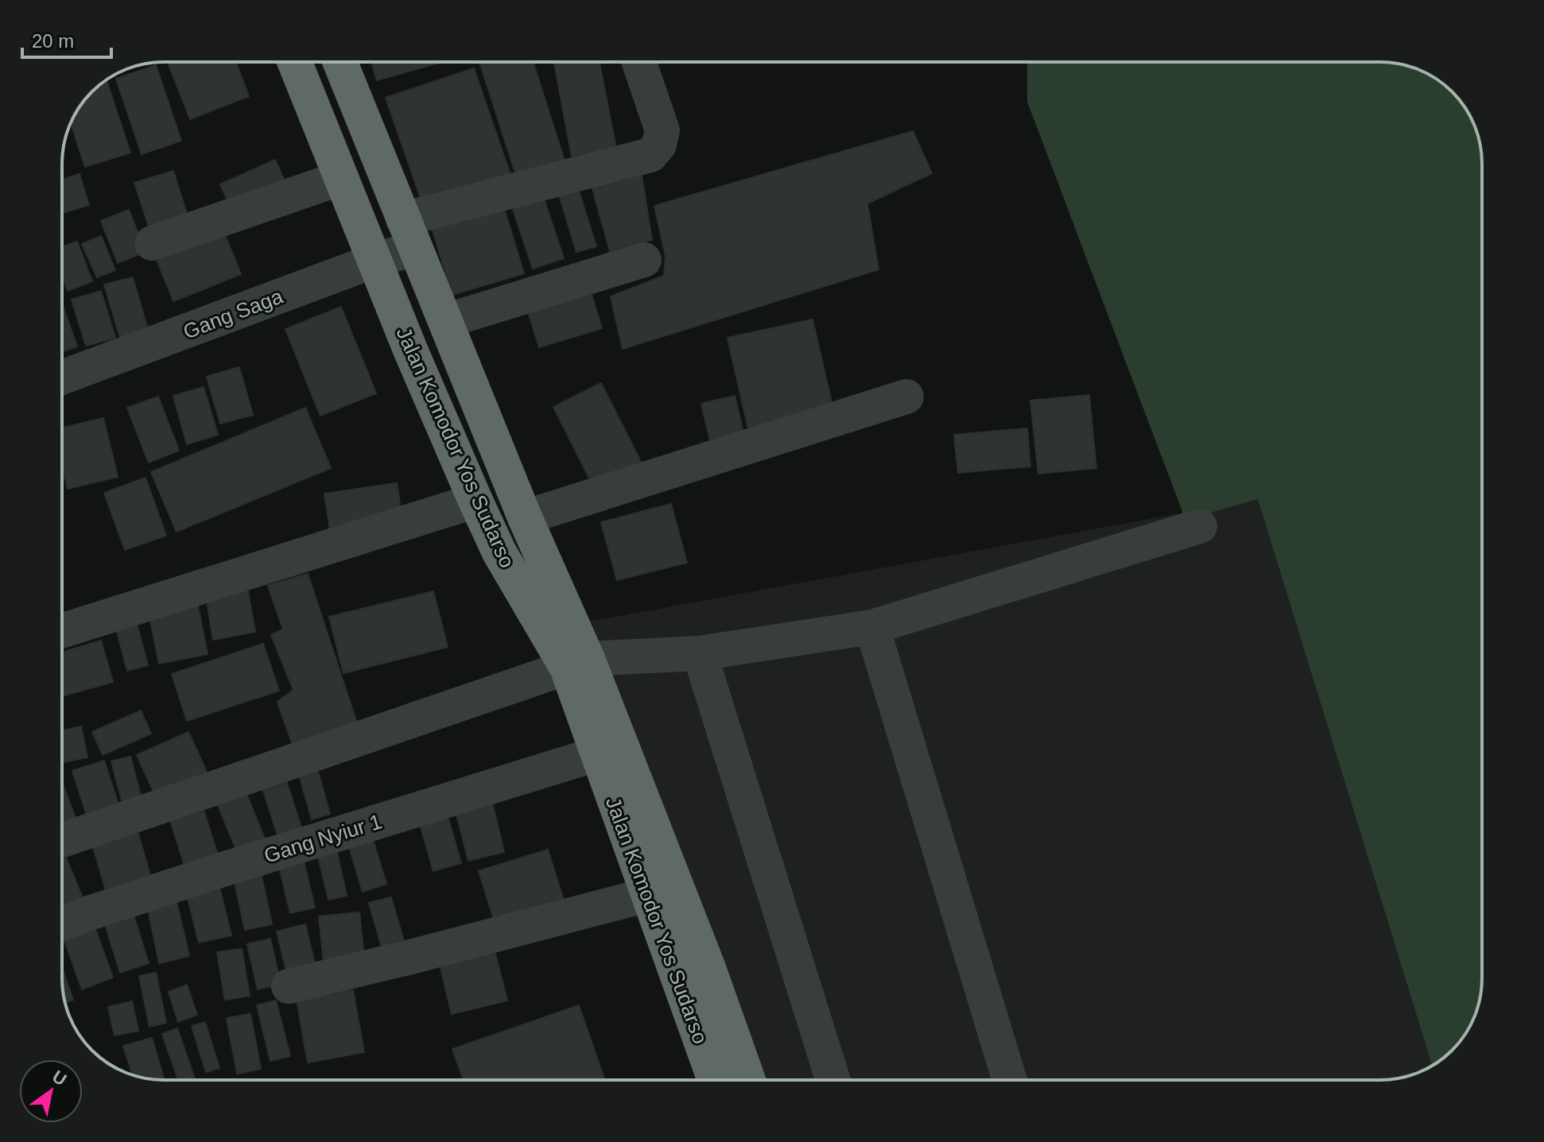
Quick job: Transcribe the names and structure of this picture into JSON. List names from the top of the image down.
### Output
{
  "streets": {
    "highway": ["Jalan Komodor Yos Sudarso"],
    "street": ["Gang Saga", "Gang Nyiur 1"]
  },
  "crossings": [
    ["Gang Saga", "Jalan Komodor Yos Sudarso"],
    ["Jalan Komodor Yos Sudarso", "Gang Nyiur 1"]
  ],
  "scale_bar": "20 m",
  "north": "top right"
}
